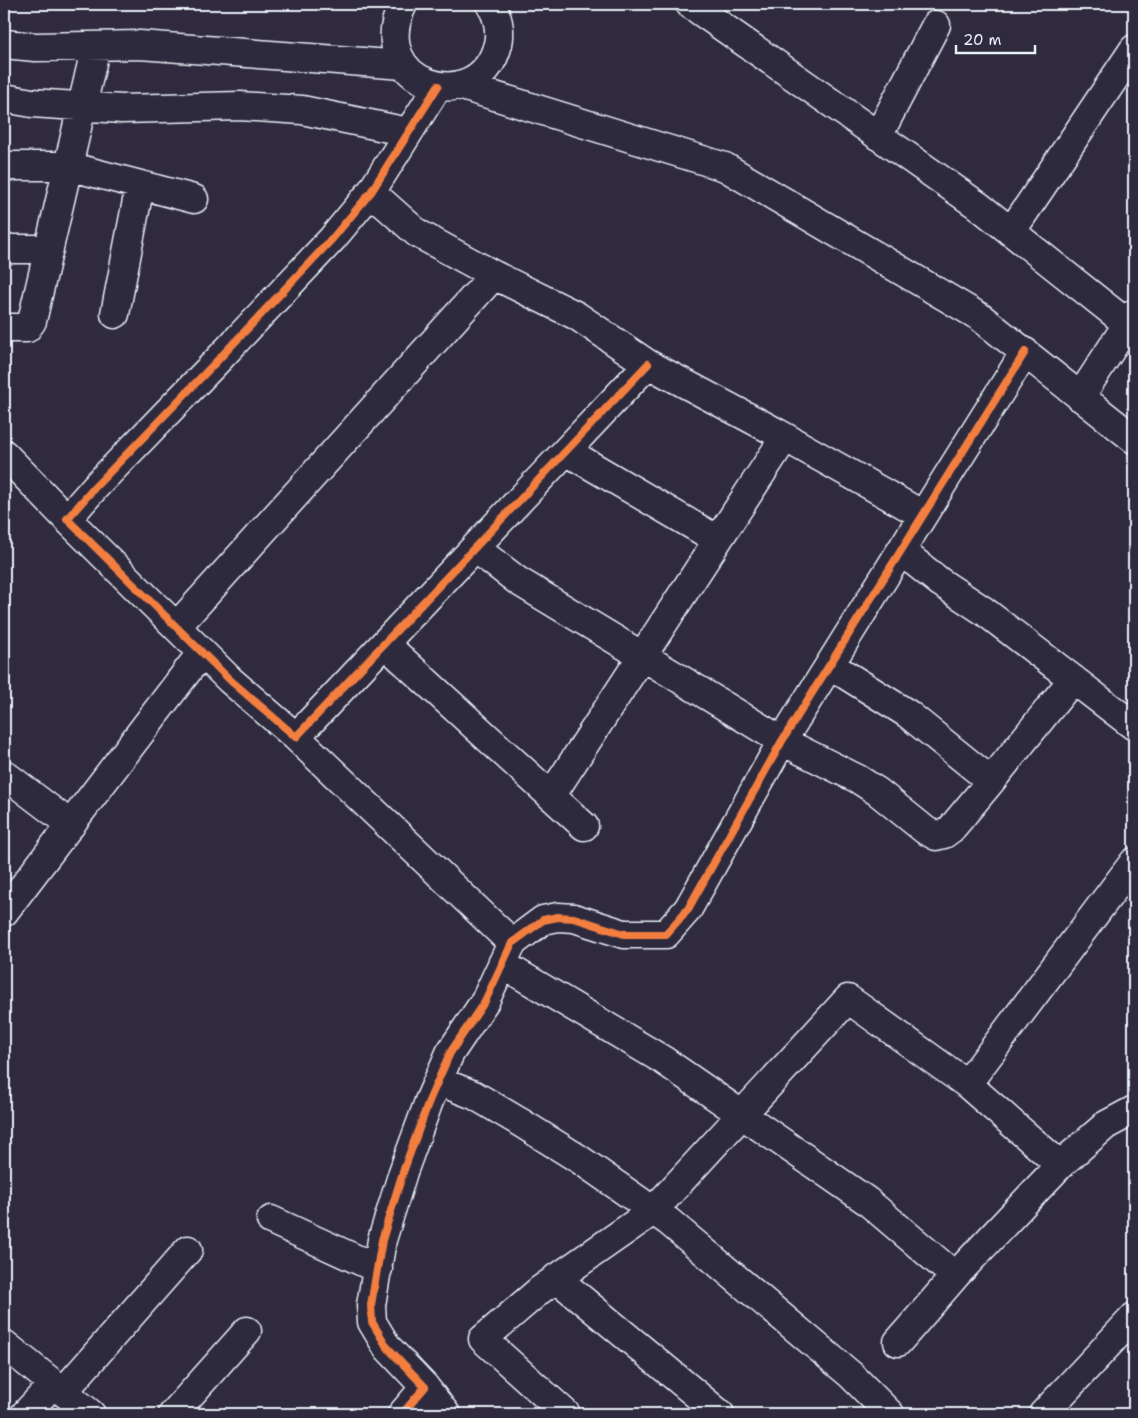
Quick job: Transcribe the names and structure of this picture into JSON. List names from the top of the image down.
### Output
{
  "scale_bar": "20 m"
}
